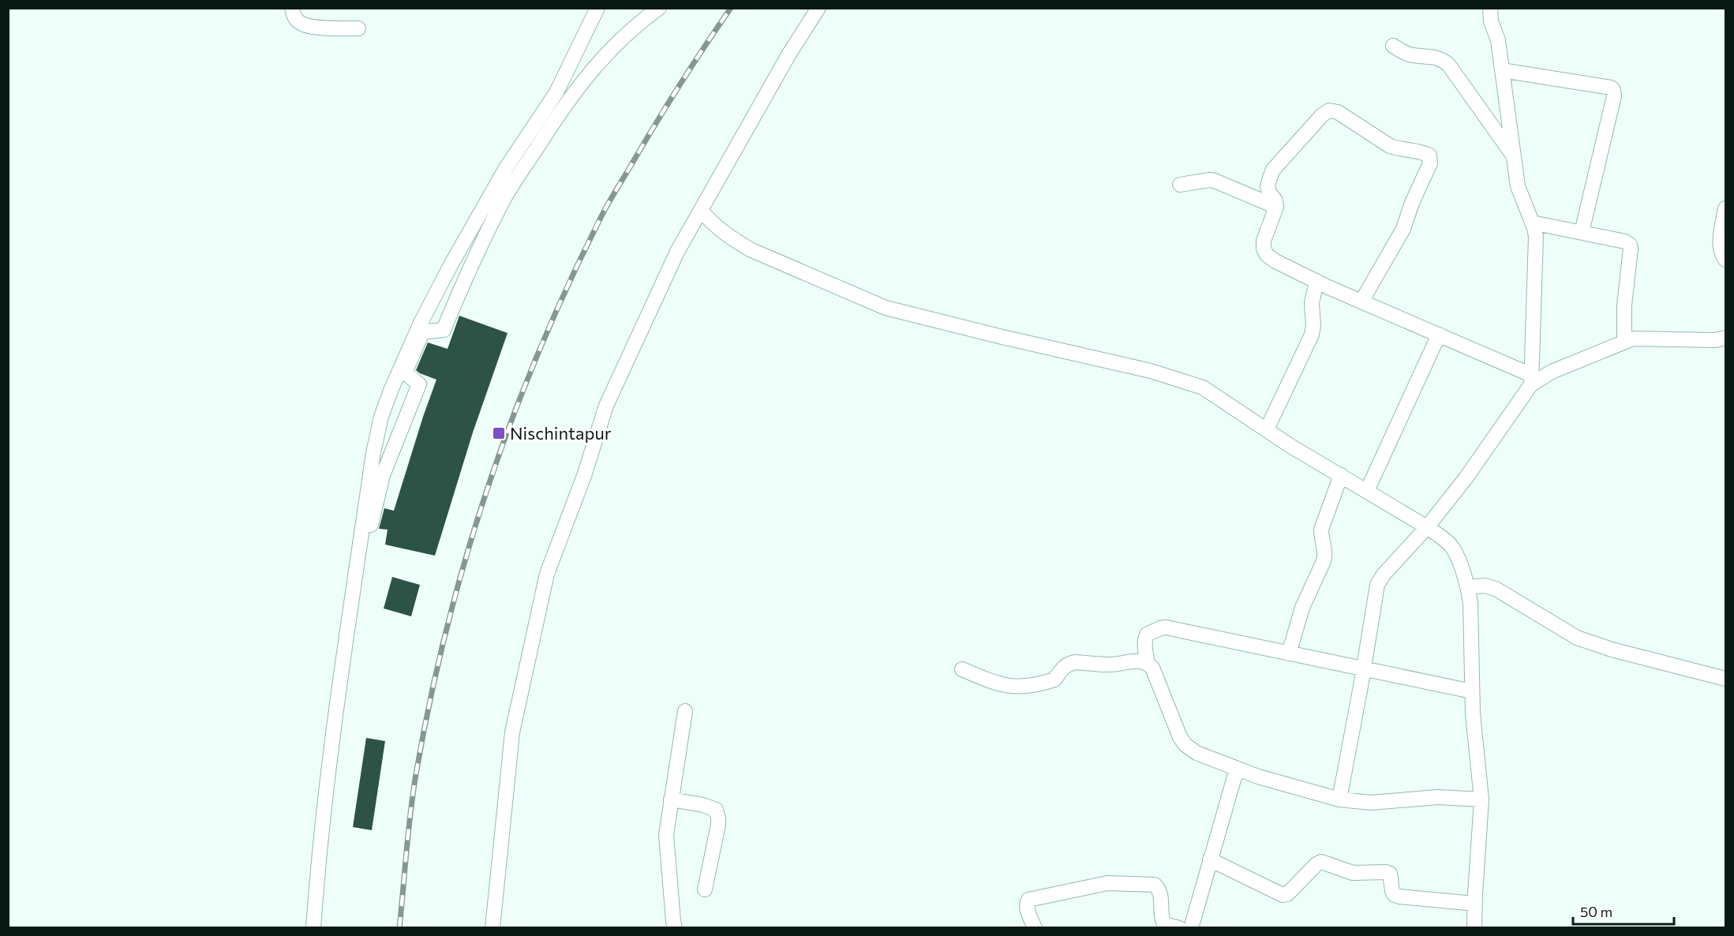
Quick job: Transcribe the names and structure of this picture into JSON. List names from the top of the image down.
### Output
{
  "places": {
    "transit": ["Nischintapur"]
  },
  "scale_bar": "50 m"
}
